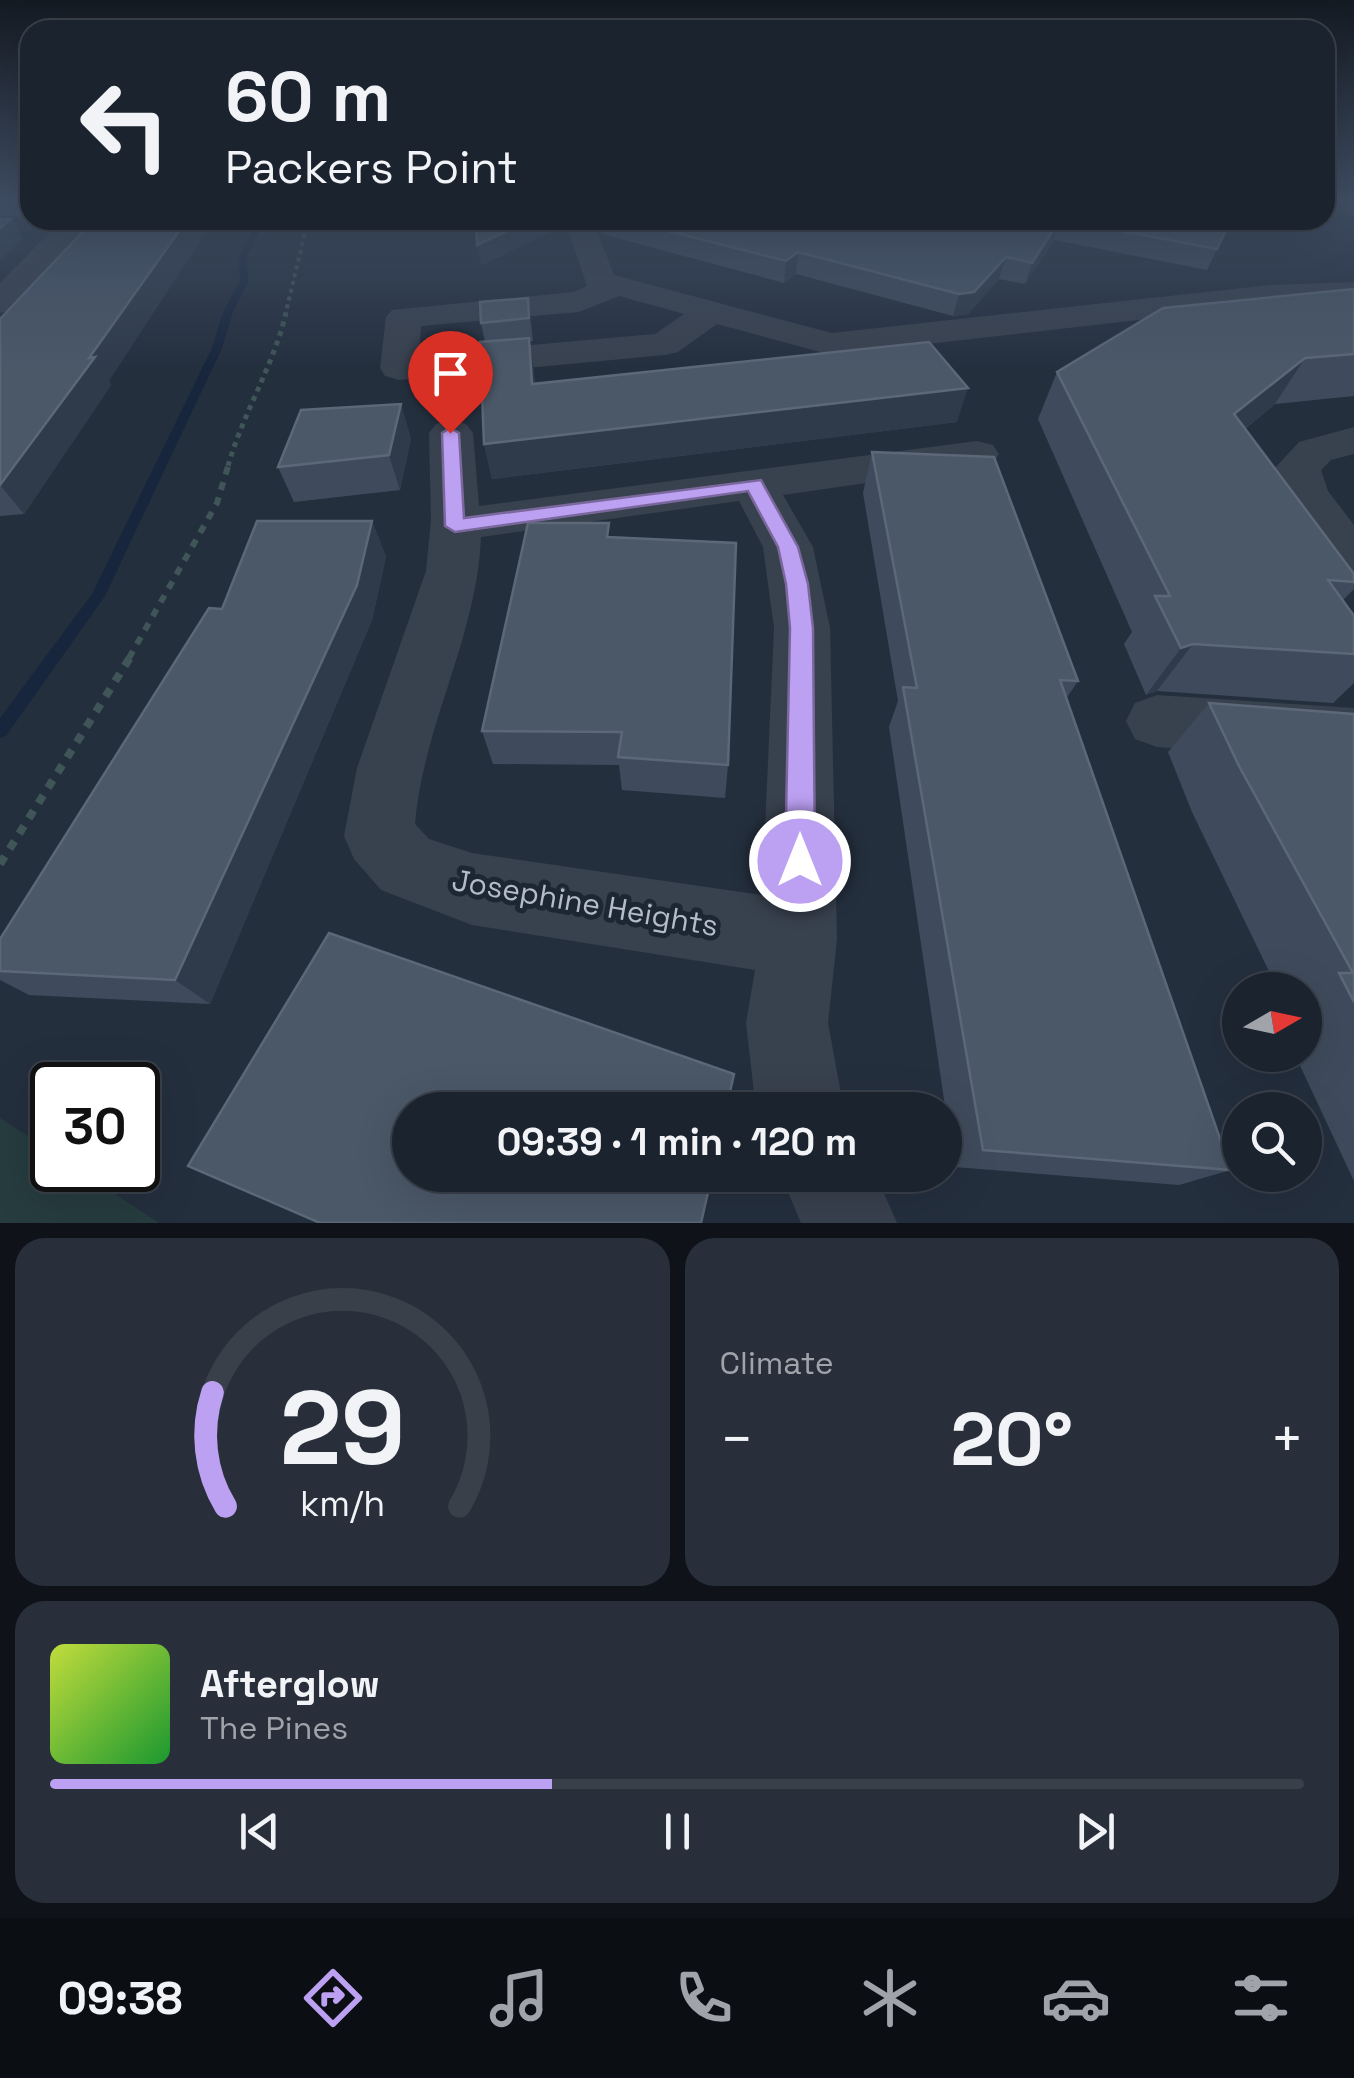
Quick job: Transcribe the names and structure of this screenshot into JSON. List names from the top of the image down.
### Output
{
  "streets": {
    "street": ["Josephine Heights"]
  },
  "north": "right",
  "page": {
    "turn": ["60 m", "Packers Point"],
    "limit": "30",
    "trip": "09:39 · 1 min · 120 m",
    "tile": "Climate",
    "heat": ["−", "20°", "+"],
    "song": ["Afterglow", "The Pines"],
    "tabs": "09:38",
    "gauge": ["29", "km/h"]
  }
}
